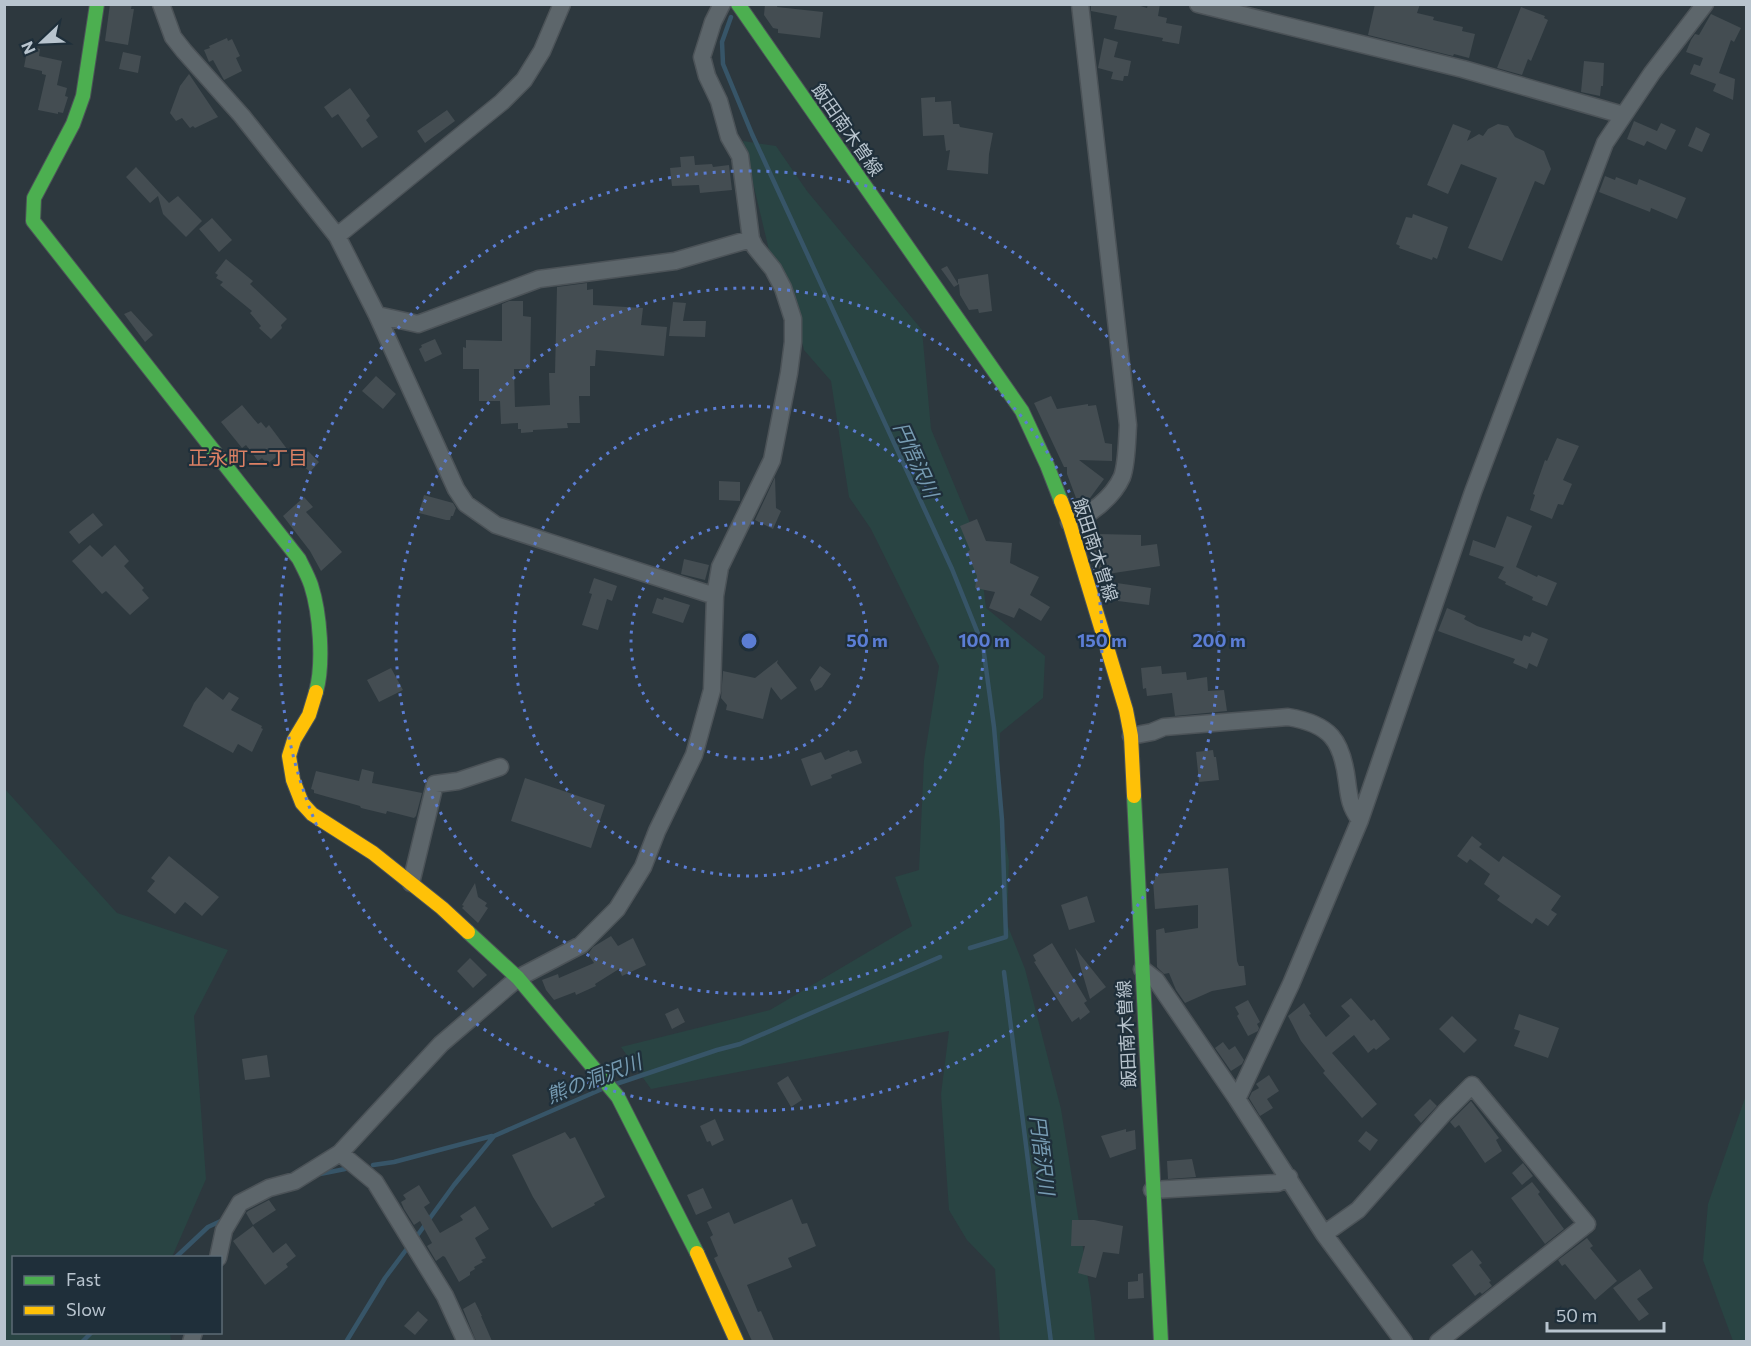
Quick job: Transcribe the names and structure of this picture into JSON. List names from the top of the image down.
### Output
{
  "streets": {
    "street": ["飯田南木曽線"]
  },
  "districts": ["正永町二丁目"],
  "water": ["円悟沢川", "熊の洞沢川"],
  "legend": ["Fast", "Slow"],
  "scale_bar": "50 m",
  "north": "bottom left",
  "rings": [
    "50 m",
    "100 m",
    "150 m",
    "200 m"
  ]
}
